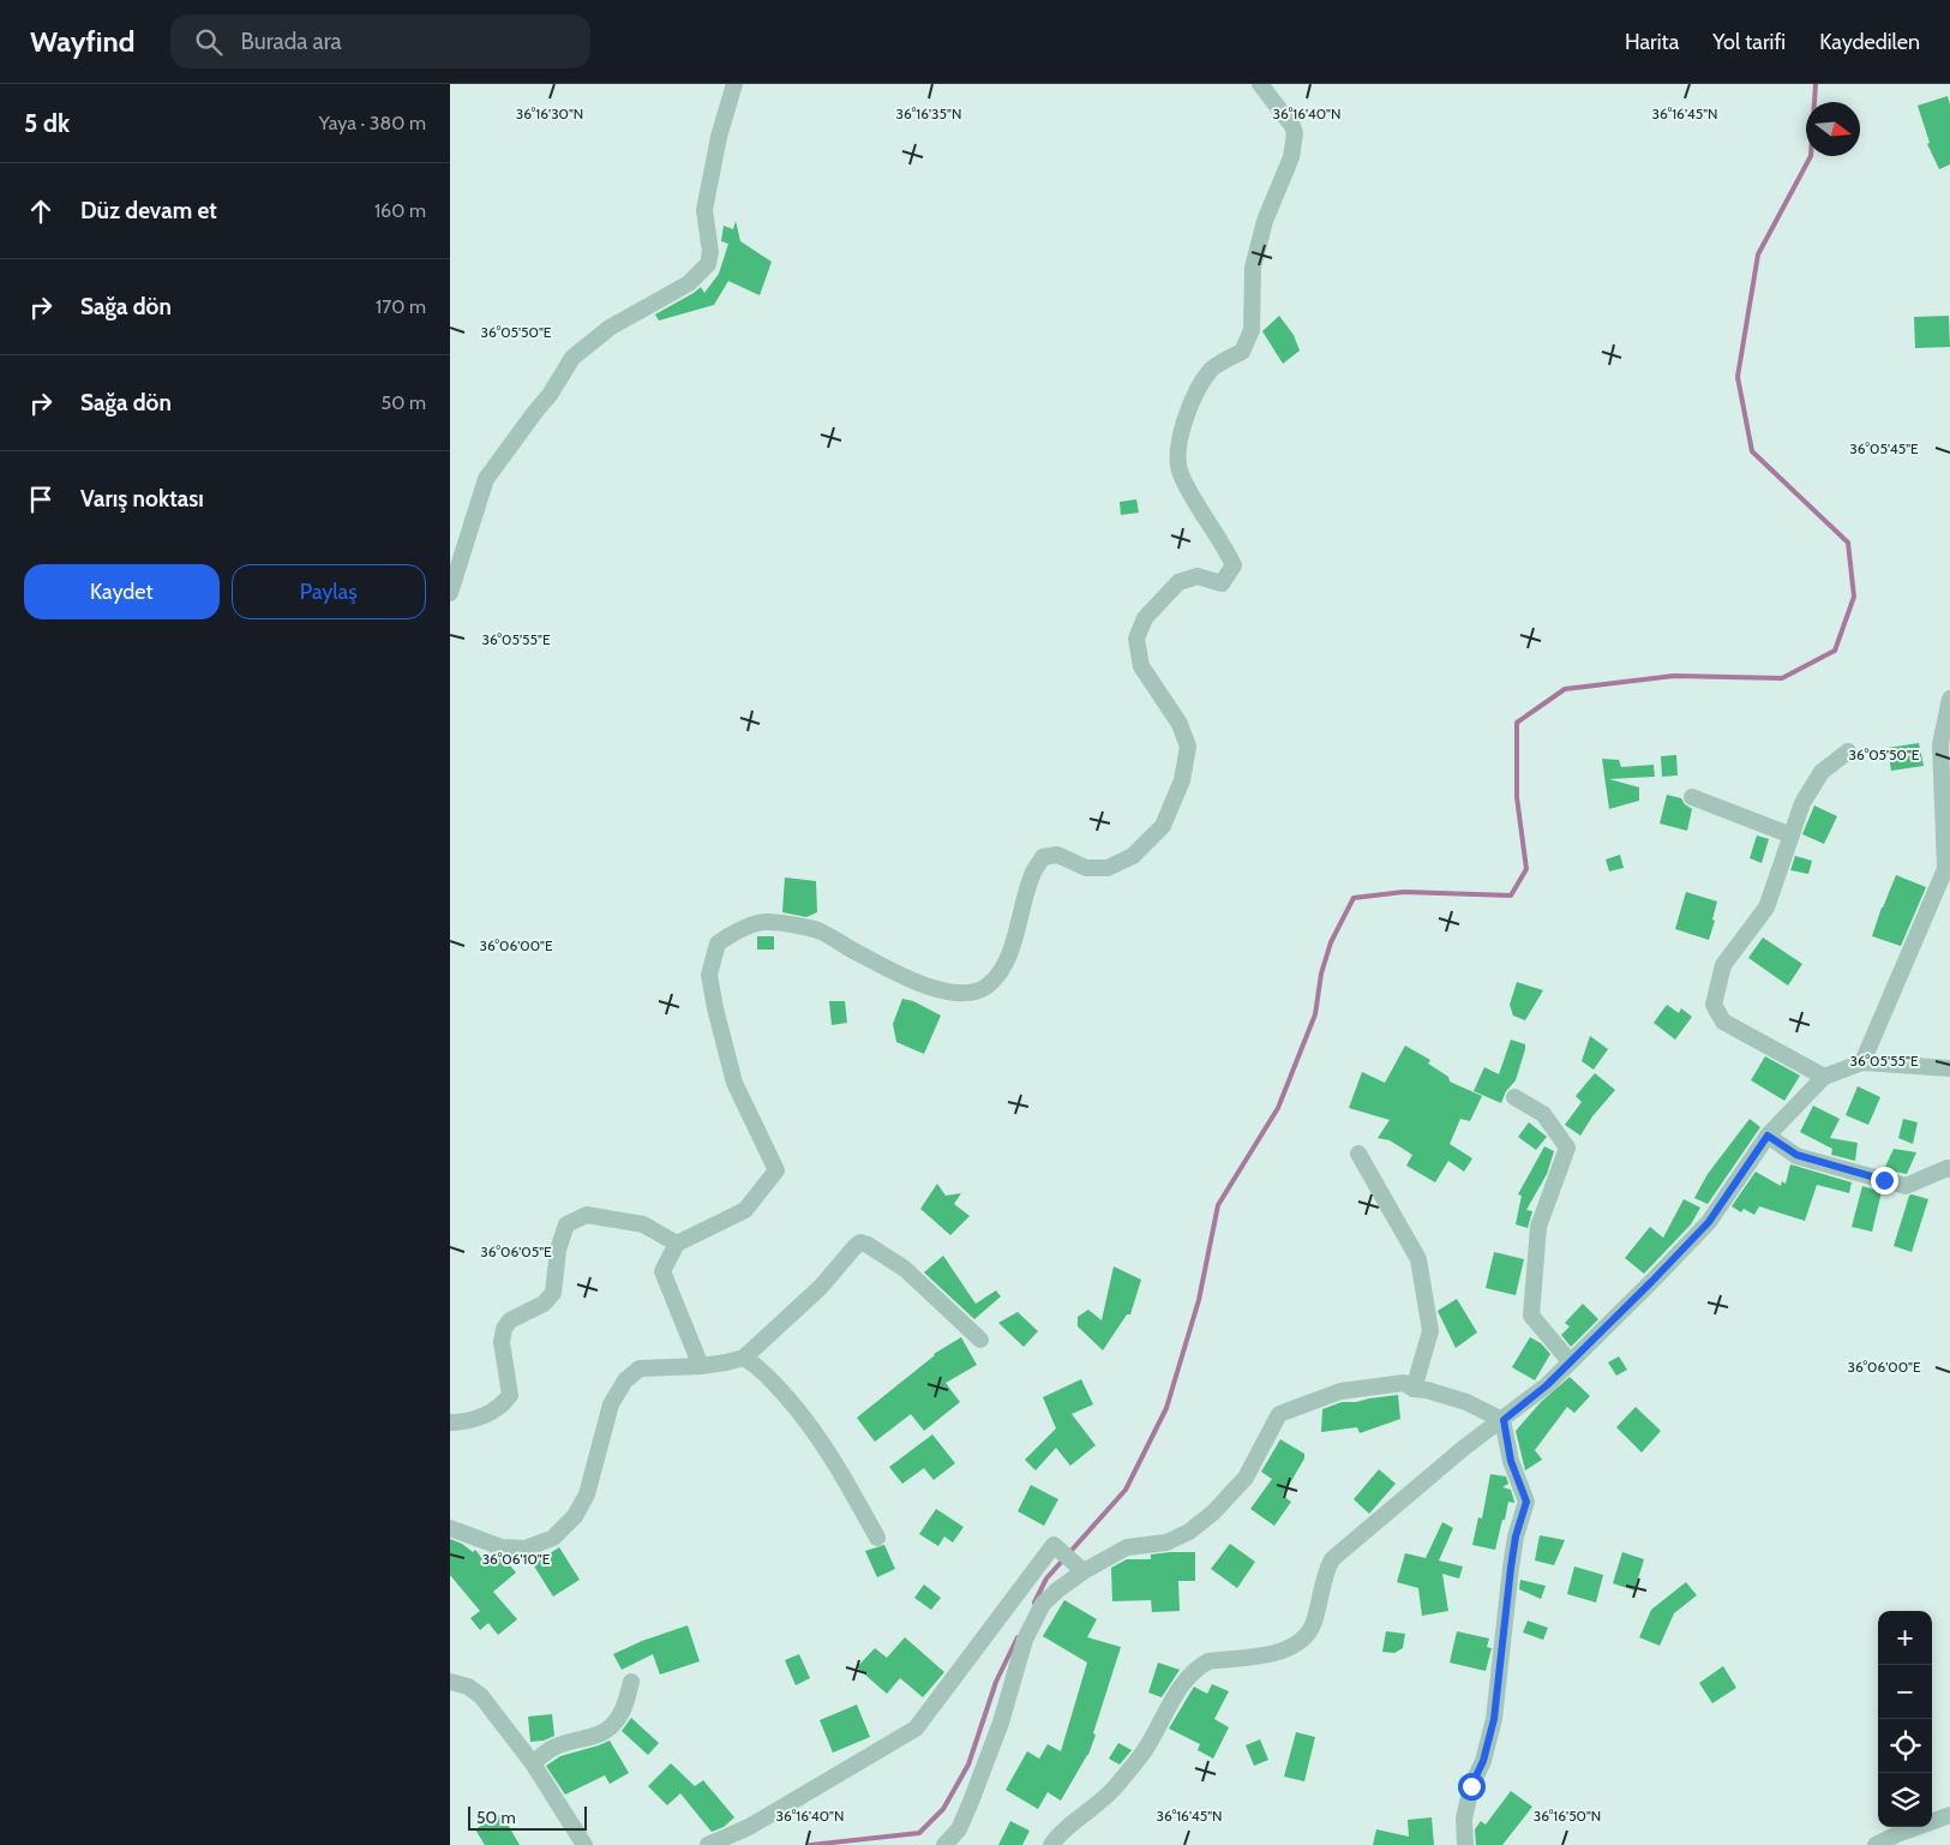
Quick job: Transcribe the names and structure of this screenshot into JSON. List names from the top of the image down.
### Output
{
  "scale_bar": "50 m",
  "north": "right",
  "page": {
    "header": "Wayfind",
    "search": "Burada ara",
    "nav": ["Harita", "Yol tarifi", "Kaydedilen"],
    "heading": ["5 dk", "Yaya · 380 m"],
    "list": [
      ["Düz devam et", "160 m"],
      ["Sağa dön", "170 m"],
      ["Sağa dön", "50 m"],
      "Varış noktası"
    ],
    "buttons": ["Kaydet", "Paylaş"],
    "map_buttons": ["+", "−"],
    "scale": "50 m"
  },
  "coordinates": [
    "36°16'30\"N",
    "36°16'35\"N",
    "36°16'40\"N",
    "36°16'45\"N",
    "36°05'50\"E",
    "36°05'45\"E",
    "36°05'55\"E",
    "36°06'00\"E",
    "36°06'05\"E",
    "36°06'10\"E",
    "36°16'50\"N"
  ]
}
